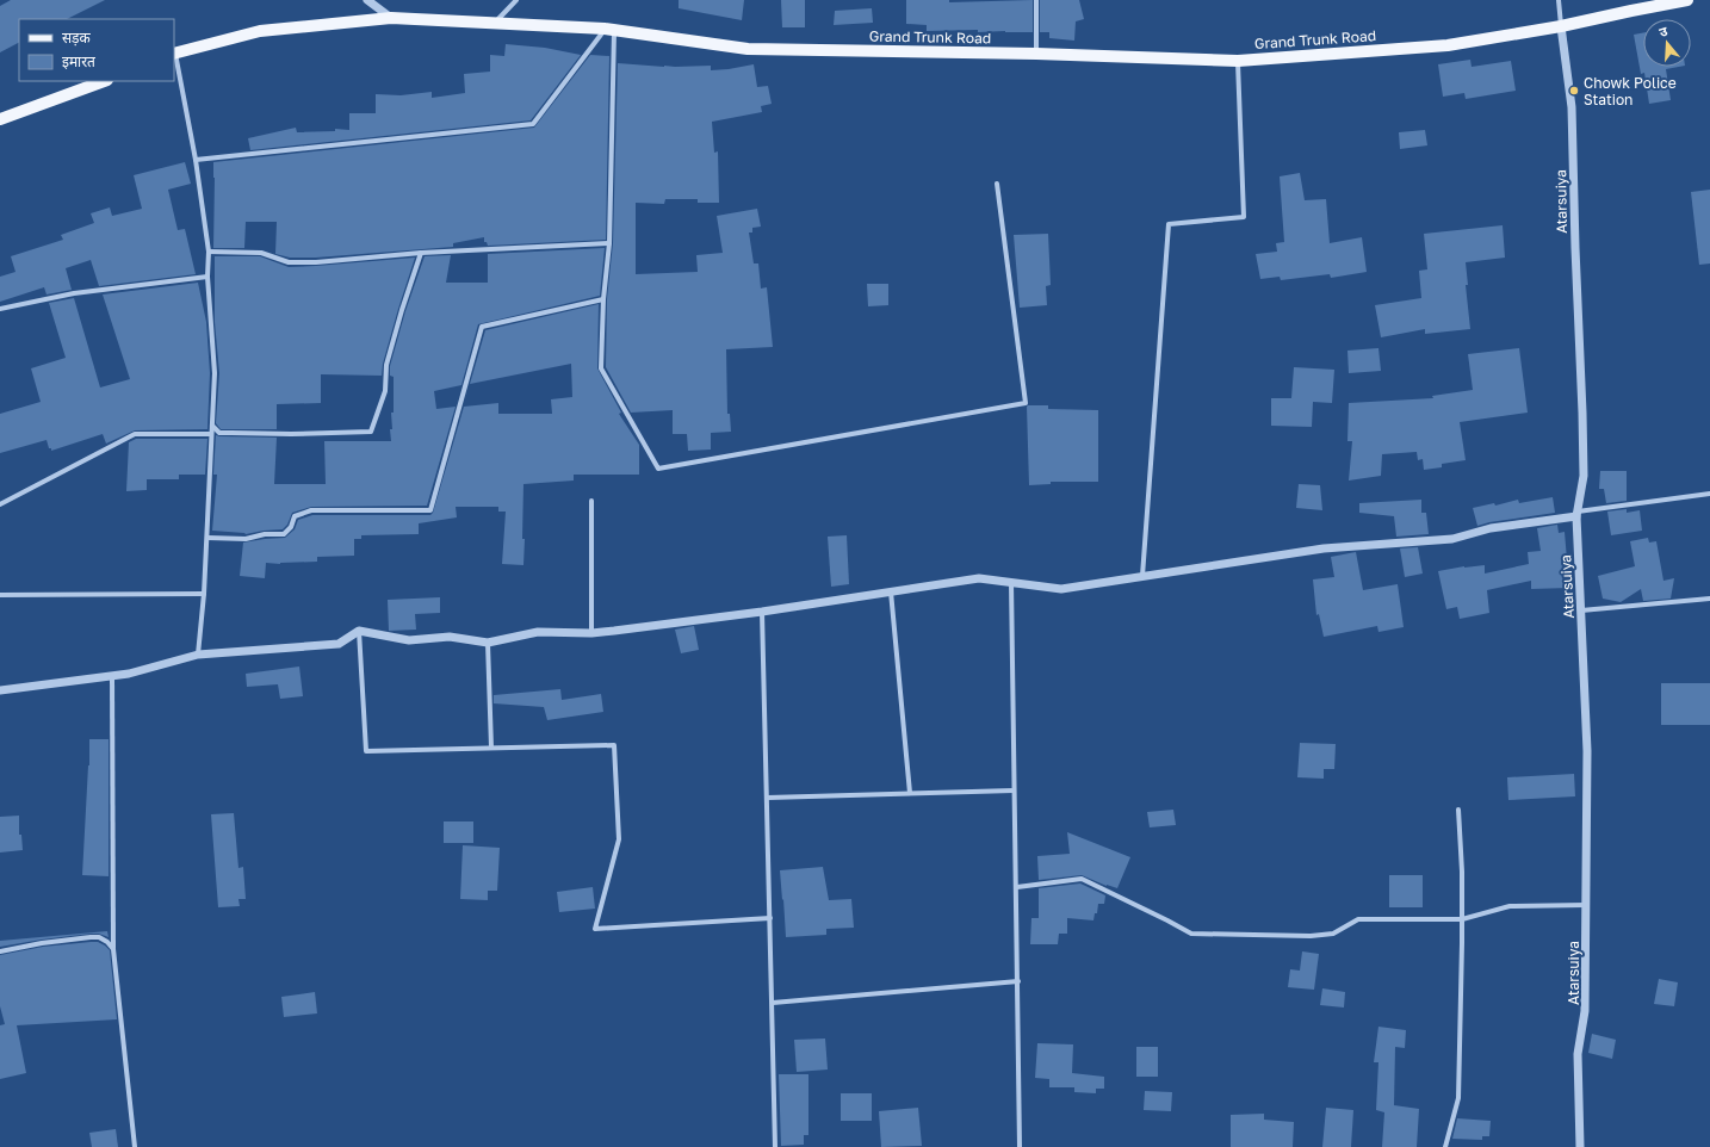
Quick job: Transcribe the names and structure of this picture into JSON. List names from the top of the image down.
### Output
{
  "streets": {
    "main road": ["Grand Trunk Road"],
    "street": ["Atarsuiya"]
  },
  "crossings": [
    ["Grand Trunk Road", "Atarsuiya"]
  ],
  "places": ["Chowk Police Station"],
  "legend": ["सड़क", "इमारत"],
  "north": "top"
}
